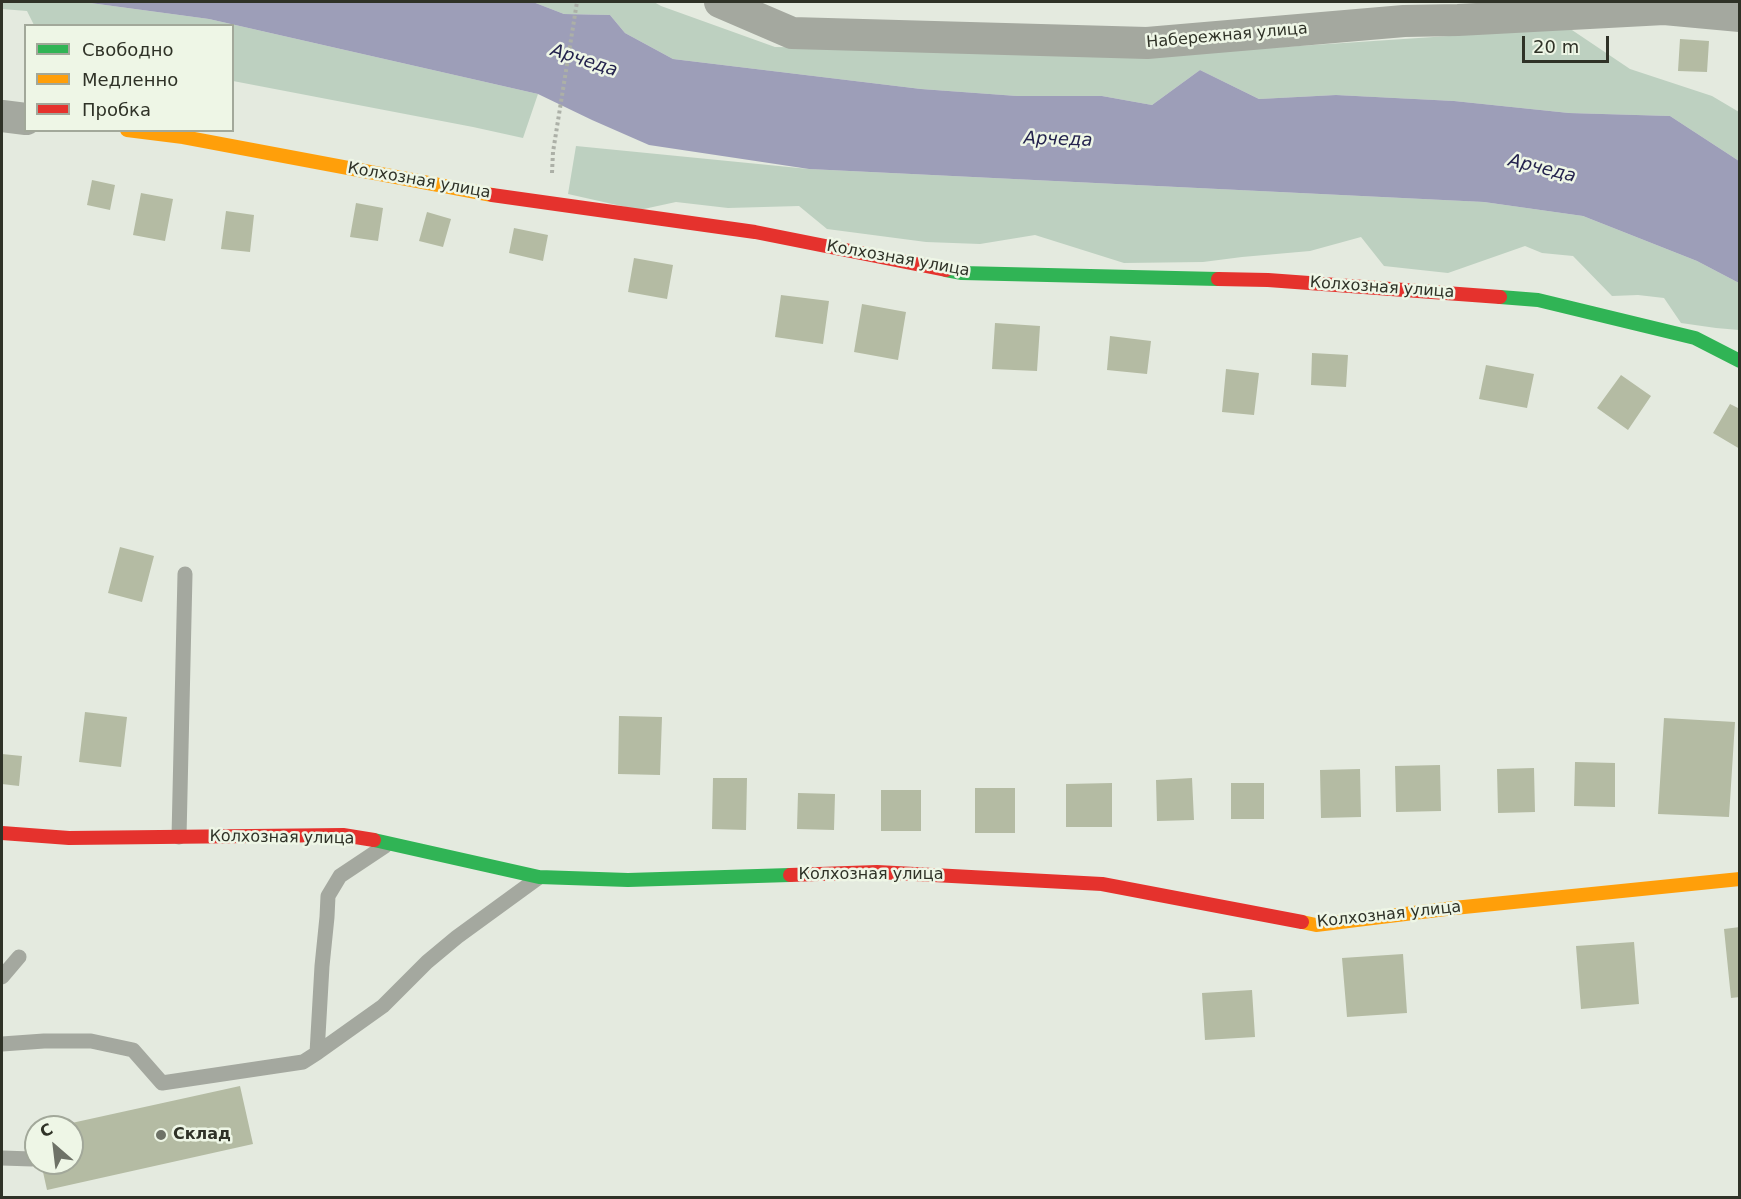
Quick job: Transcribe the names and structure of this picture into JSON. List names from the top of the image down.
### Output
{
  "streets": {
    "street": ["Набережная улица", "Колхозная улица"]
  },
  "water": ["Арчеда"],
  "places": ["Склад"],
  "legend": ["Свободно", "Медленно", "Пробка"],
  "scale_bar": "20 m",
  "north": "top left"
}
